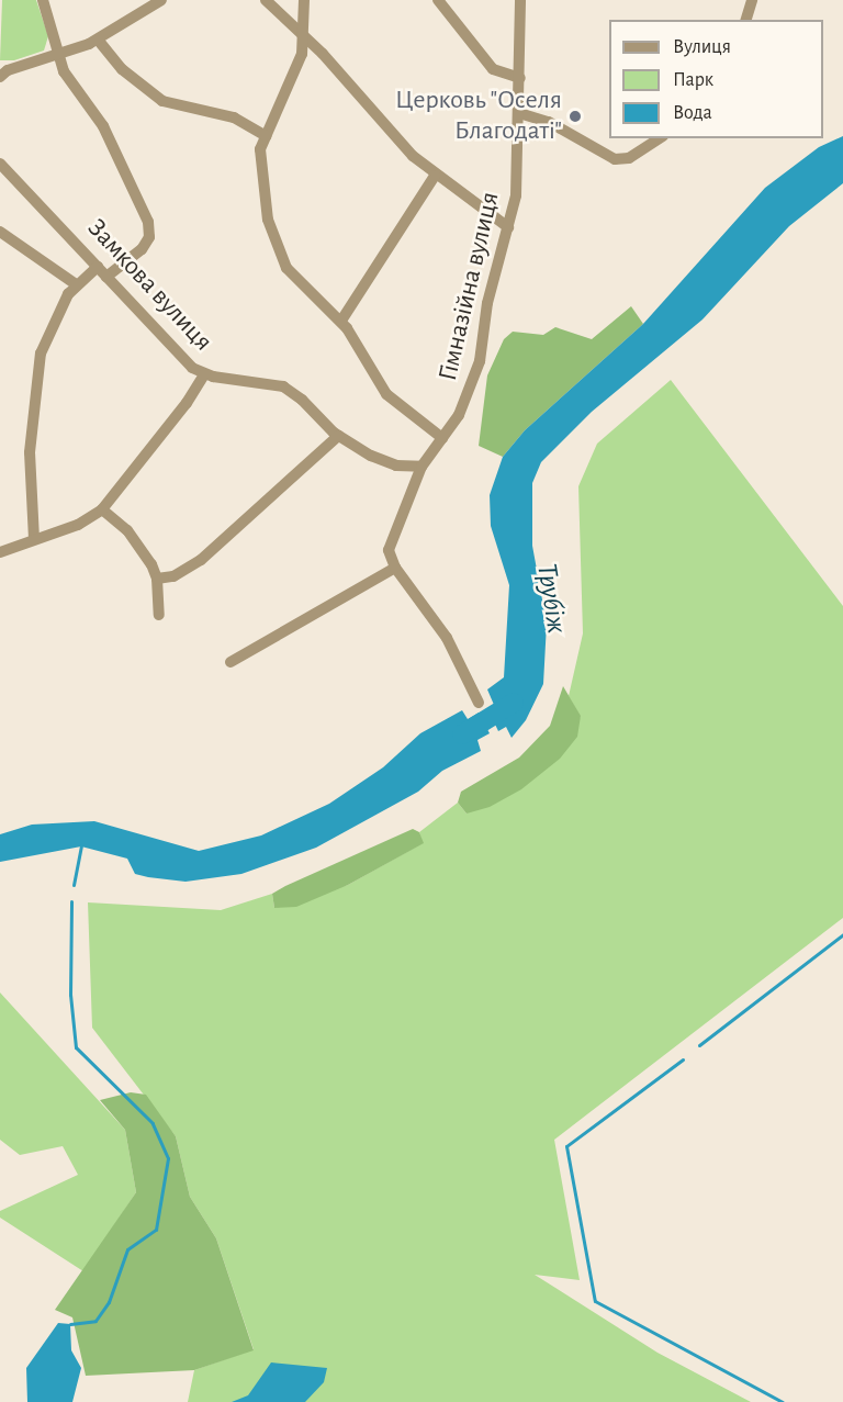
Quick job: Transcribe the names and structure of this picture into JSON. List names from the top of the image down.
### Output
{
  "streets": {
    "street": ["Замкова вулиця", "Гімназійна вулиця"]
  },
  "crossings": [
    ["Замкова вулиця", "Гімназійна вулиця"]
  ],
  "water": ["Трубіж"],
  "places": ["Церковь \"Оселя Благодаті\""],
  "legend": ["Вулиця", "Парк", "Вода"]
}
